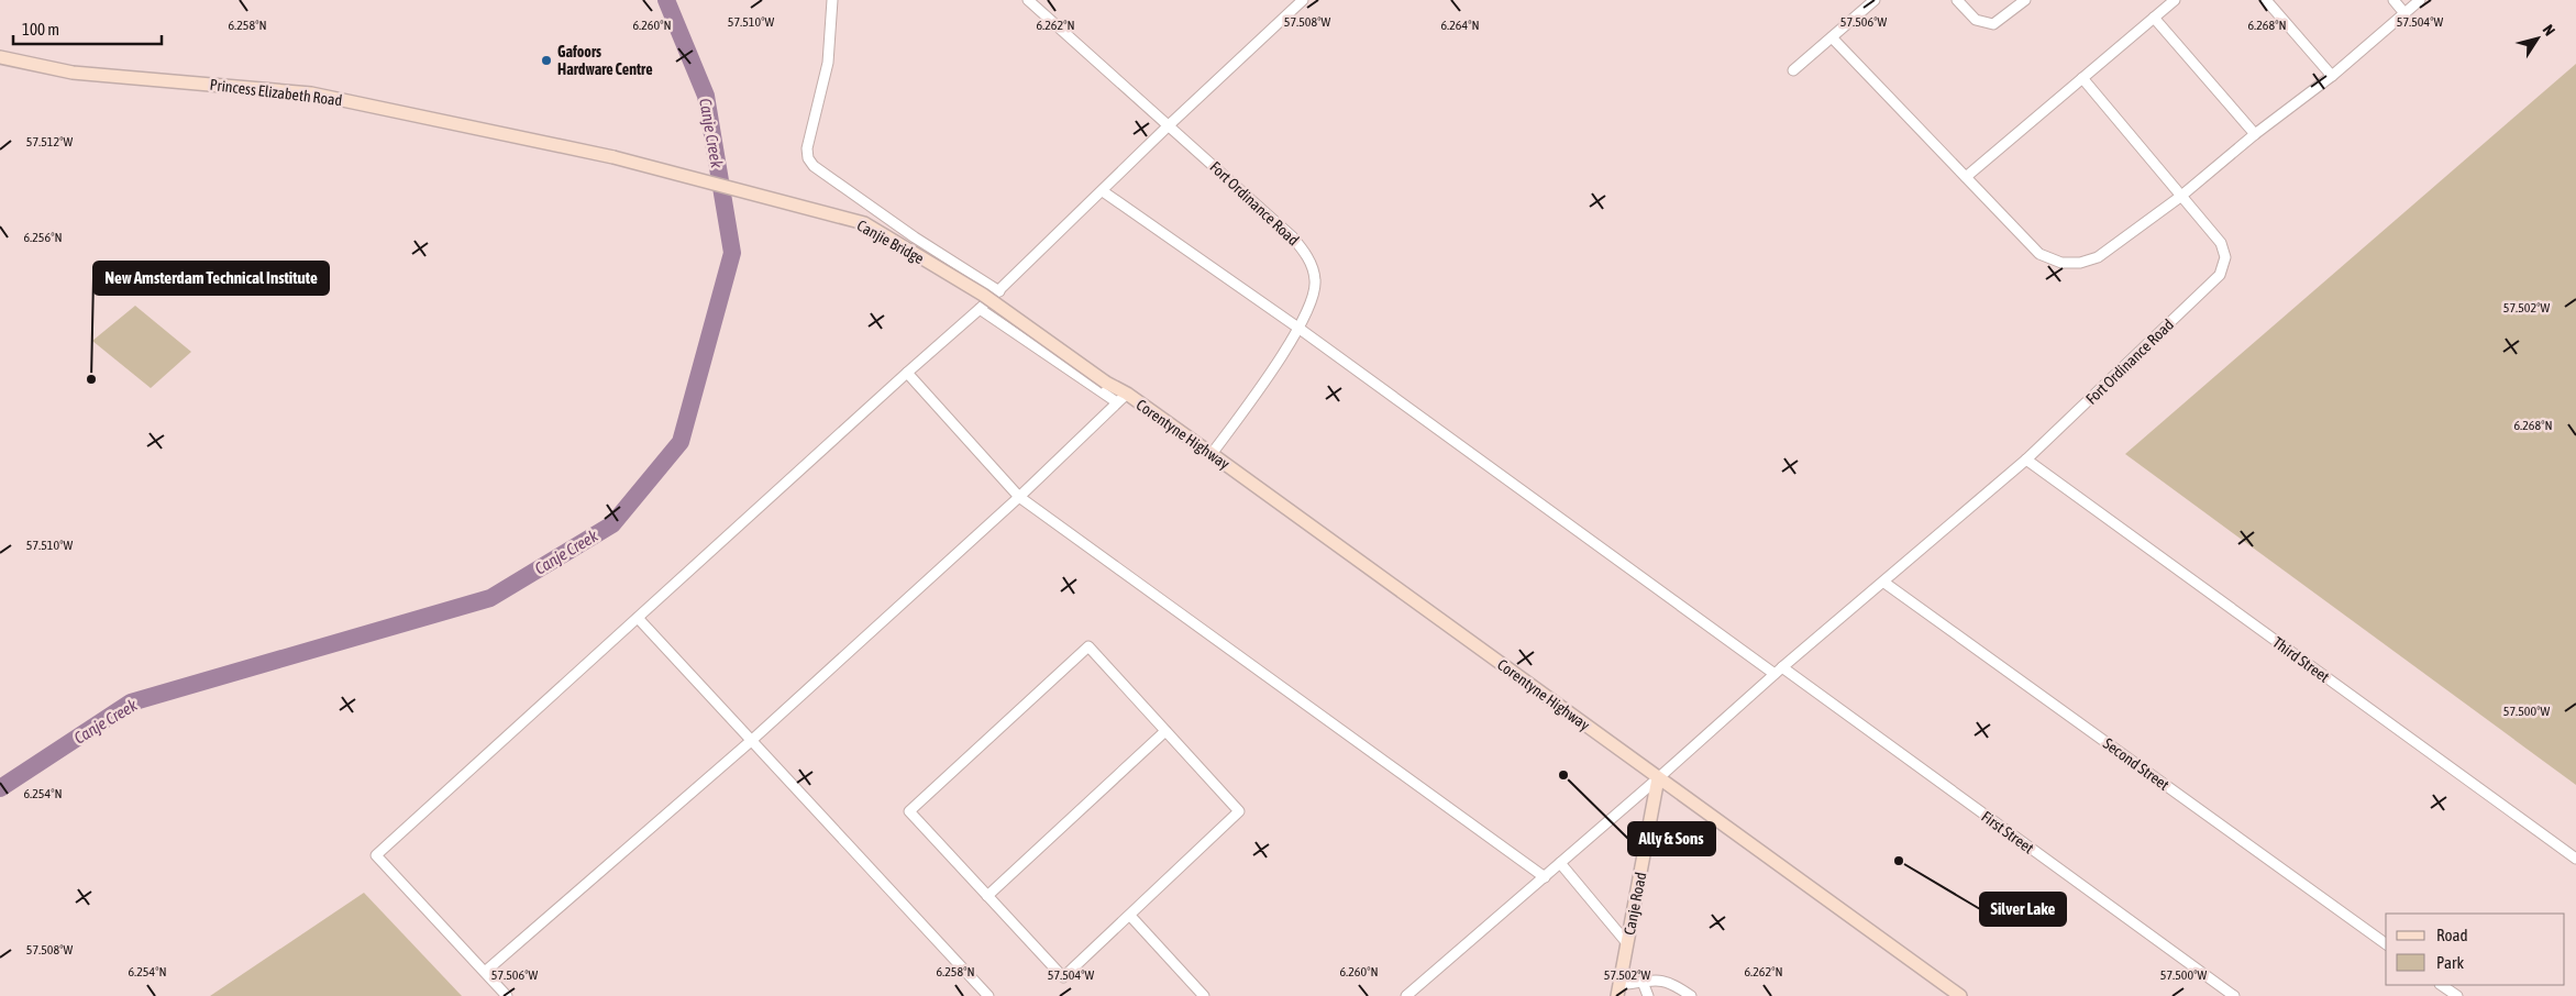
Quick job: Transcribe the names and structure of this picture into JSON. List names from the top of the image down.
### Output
{
  "streets": {
    "main road": [
      "Princess Elizabeth Road",
      "Canjie Bridge",
      "Corentyne Highway",
      "Canje Road"
    ],
    "street": [
      "Fort Ordinance Road",
      "Third Street",
      "Second Street",
      "First Street"
    ]
  },
  "crossings": [
    ["Princess Elizabeth Road", "Canjie Bridge"],
    ["Fort Ordinance Road", "Corentyne Highway"],
    ["Fort Ordinance Road", "Third Street"],
    ["Fort Ordinance Road", "Second Street"],
    ["Fort Ordinance Road", "First Street"],
    ["Fort Ordinance Road", "Canje Road"],
    ["Canjie Bridge", "Corentyne Highway"],
    ["Corentyne Highway", "Canje Road"]
  ],
  "water": ["Canje Creek"],
  "places": [
    "Gafoors Hardware Centre",
    "New Amsterdam Technical Institute",
    "Ally & Sons",
    "Silver Lake"
  ],
  "legend": ["Road", "Park"],
  "scale_bar": "100 m",
  "north": "top right",
  "coordinates": [
    "57.510°W",
    "57.504°W",
    "57.508°W",
    "57.506°W",
    "6.258°N",
    "6.260°N",
    "6.262°N",
    "6.264°N",
    "6.268°N",
    "57.512°W",
    "6.256°N",
    "57.502°W",
    "57.500°W",
    "6.254°N"
  ]
}
